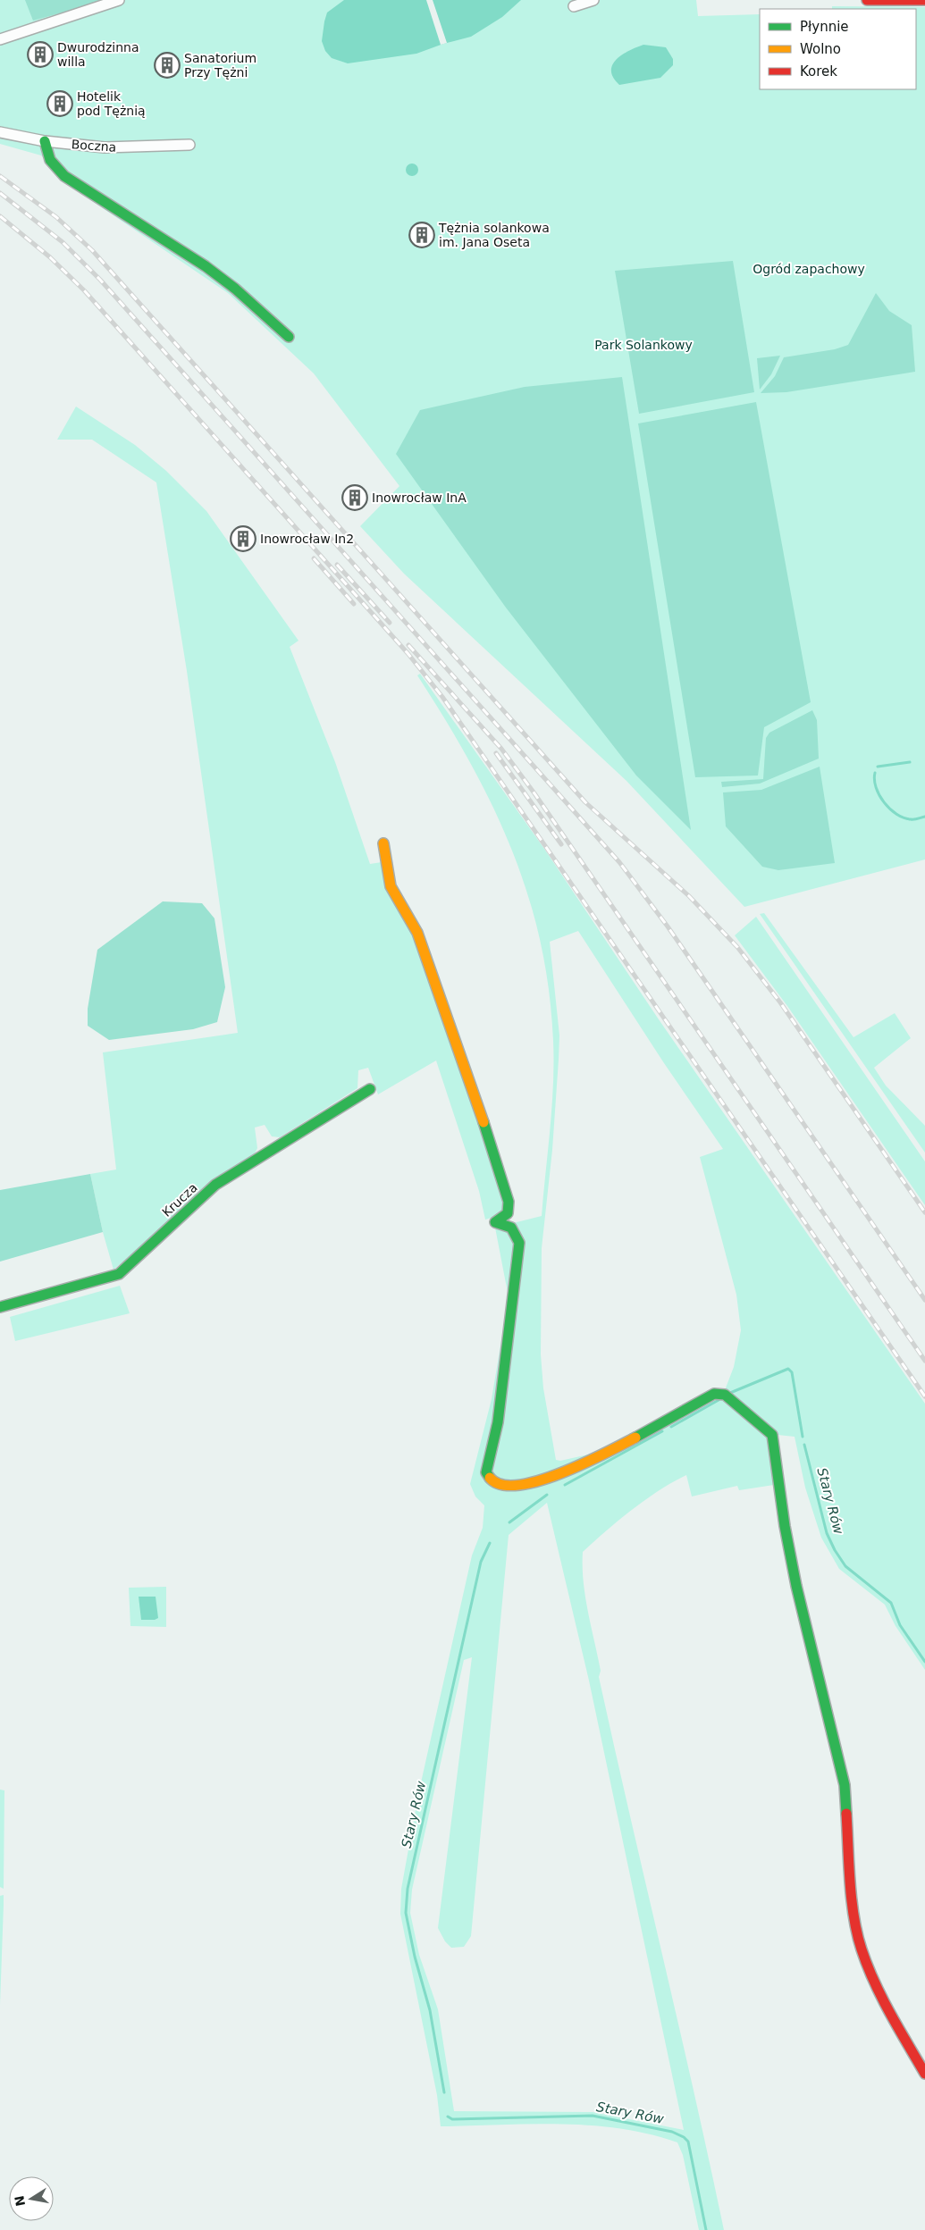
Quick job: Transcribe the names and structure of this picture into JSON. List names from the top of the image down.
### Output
{
  "streets": {
    "street": ["Boczna", "Krucza"]
  },
  "water": ["Stary Rów"],
  "parks": ["Ogród zapachowy", "Park Solankowy"],
  "places": {
    "building": [
      "Dwurodzinna willa",
      "Sanatorium Przy Tężni",
      "Hotelik pod Tężnią",
      "Tężnia solankowa im. Jana Oseta",
      "Inowrocław InA",
      "Inowrocław In2"
    ]
  },
  "legend": ["Płynnie", "Wolno", "Korek"],
  "north": "left"
}
